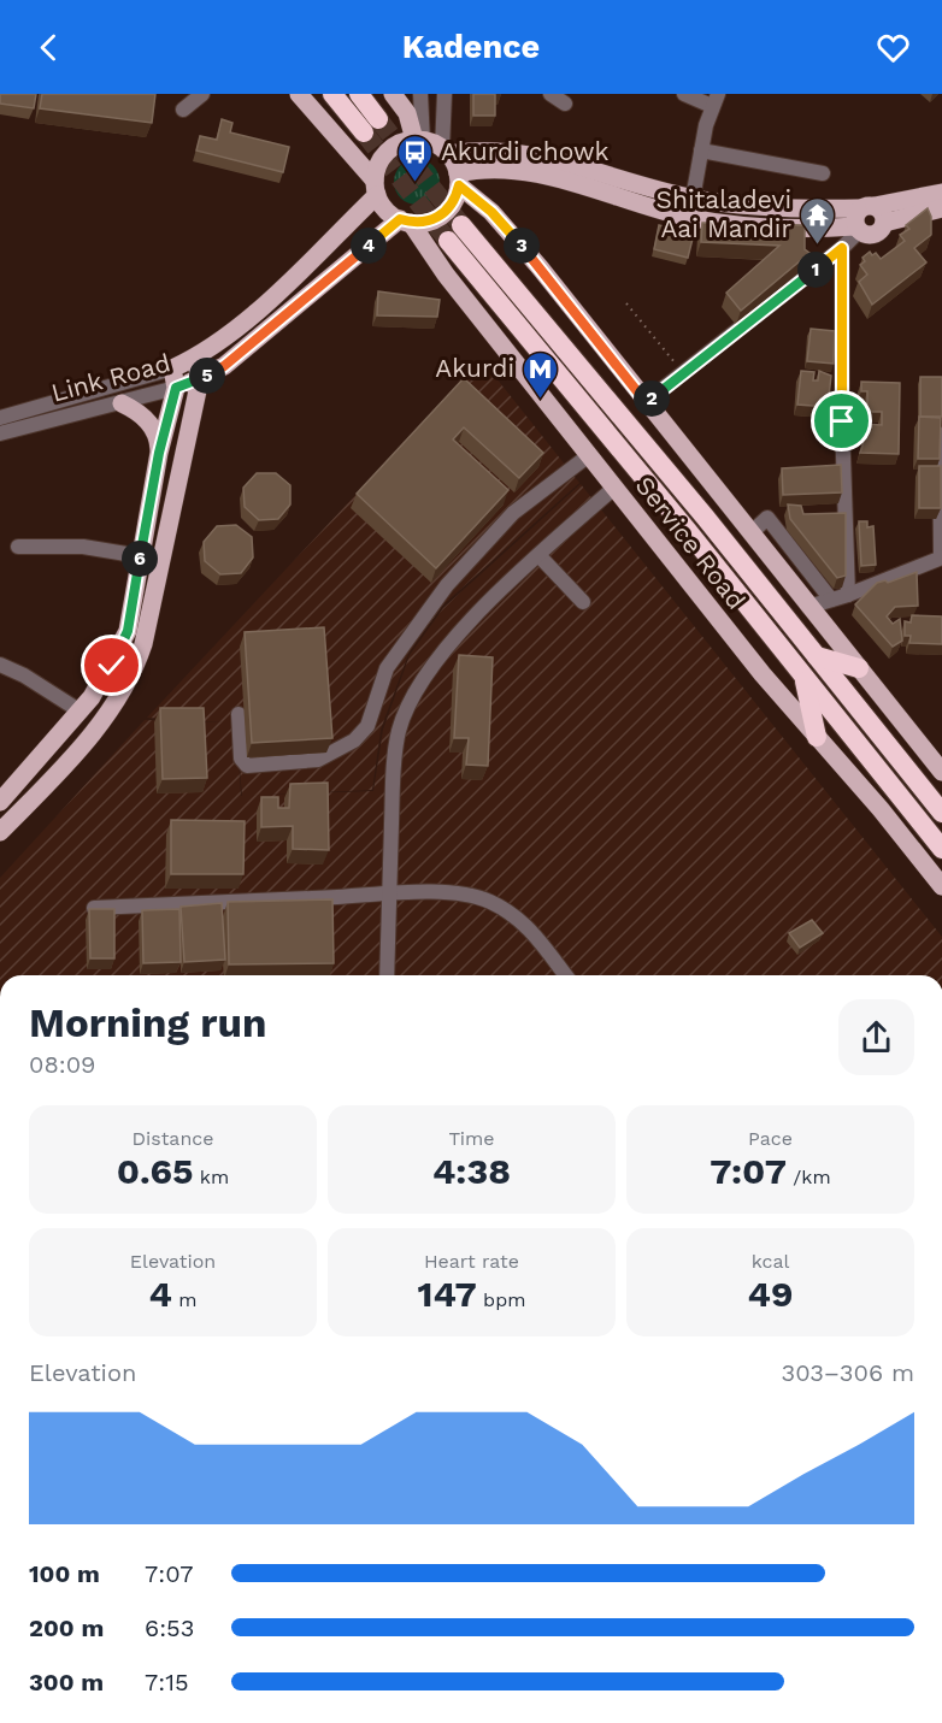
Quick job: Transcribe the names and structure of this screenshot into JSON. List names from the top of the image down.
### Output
{
  "streets": {
    "main road": ["Link Road", "Service Road"]
  },
  "crossings": [
    ["Link Road", "Service Road"]
  ],
  "places": {
    "bus stop": ["Akurdi chowk"],
    "temple": ["Shitaladevi Aai Mandir"],
    "metro station": ["Akurdi"]
  },
  "page": {
    "header": "Kadence",
    "pins": [
      "3",
      "4",
      "1",
      "5",
      "2",
      "6"
    ],
    "heading": ["Morning run", "08:09"],
    "stats": [
      ["Distance", "0.65 km"],
      ["Time", "4:38"],
      ["Pace", "7:07 /km"],
      ["Elevation", "4 m"],
      ["Heart rate", "147 bpm"],
      ["kcal", "49"]
    ],
    "chart": ["Elevation", "303–306 m"],
    "list": [
      {
        "name": "100 m",
        "note": "7:07"
      },
      {
        "name": "200 m",
        "note": "6:53"
      },
      {
        "name": "300 m",
        "note": "7:15"
      }
    ]
  }
}
